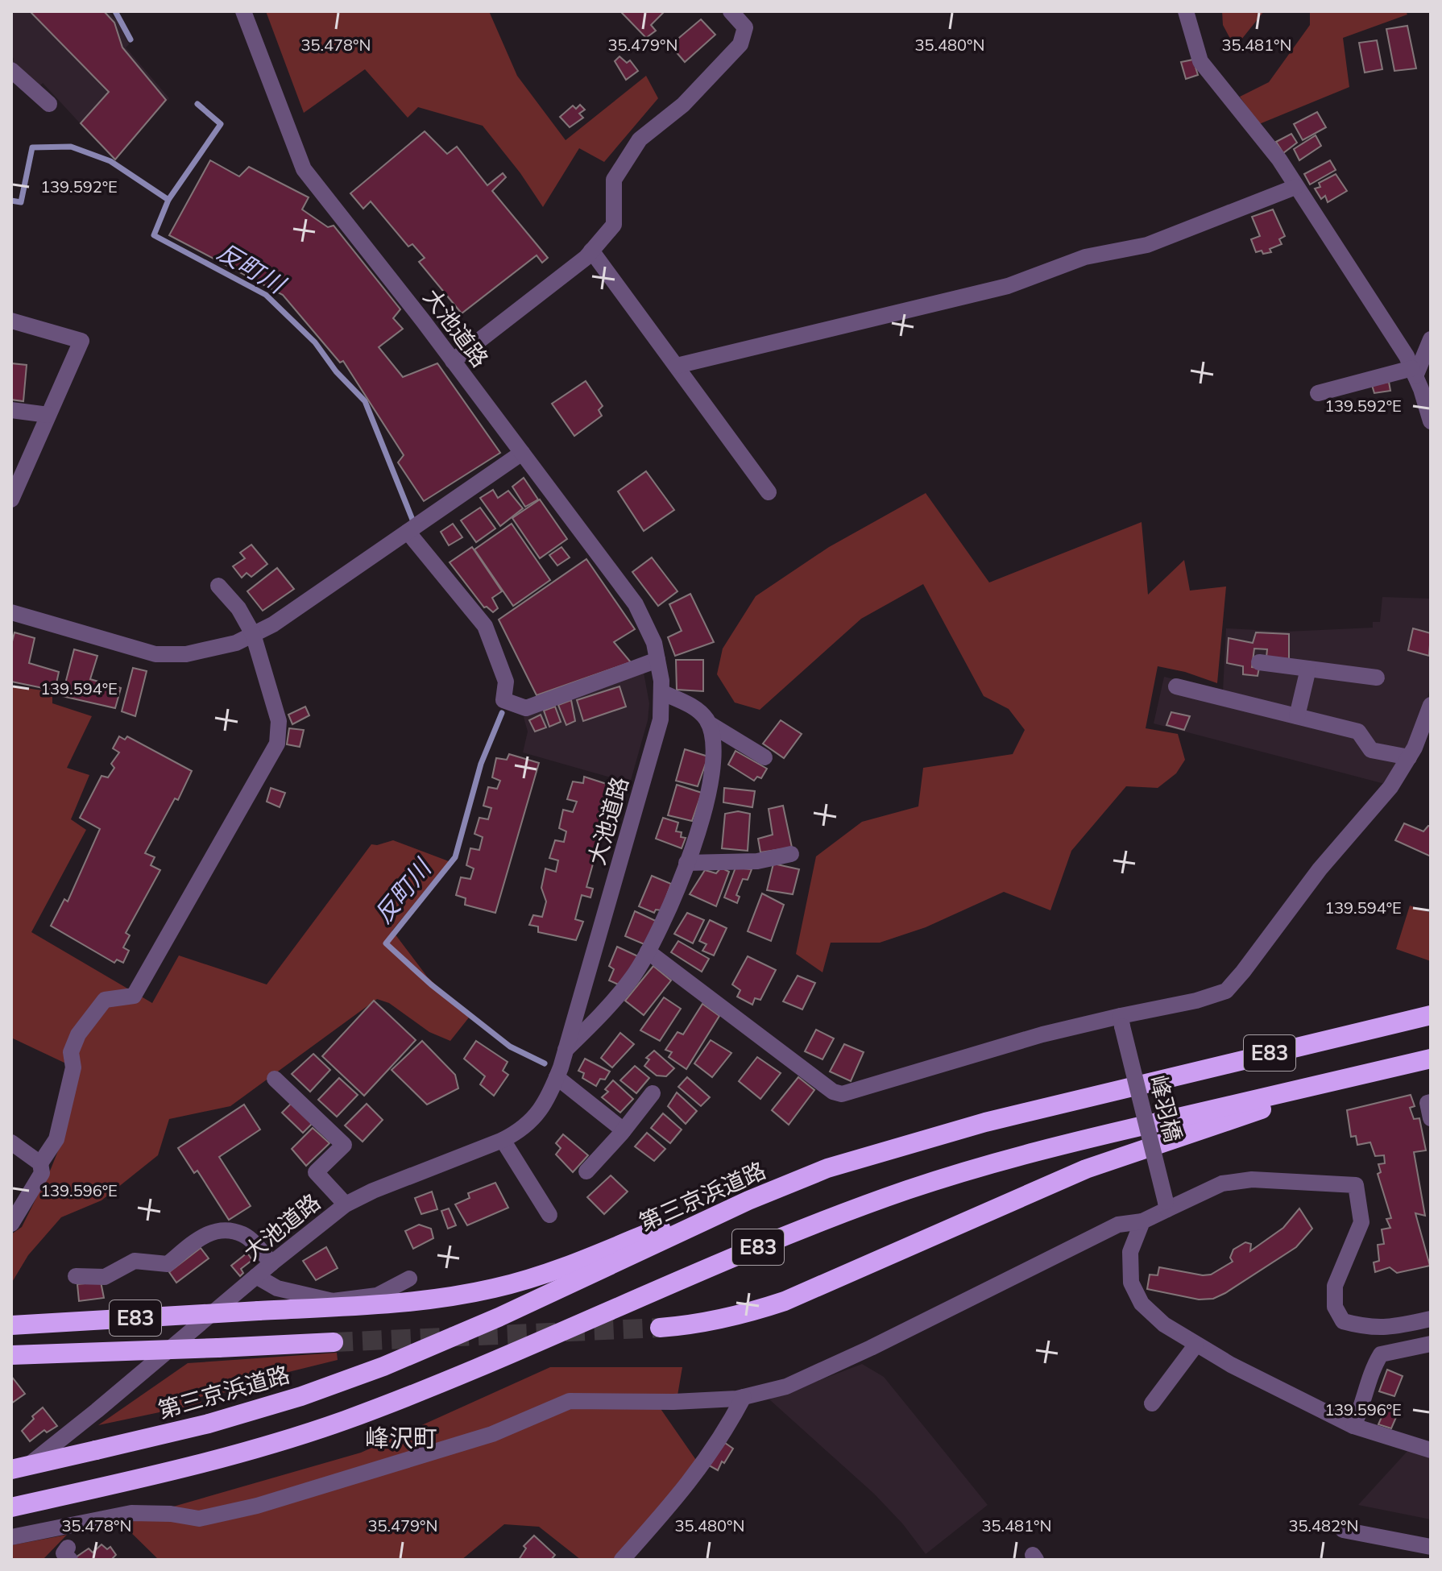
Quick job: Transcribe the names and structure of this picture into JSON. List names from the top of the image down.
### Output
{
  "streets": {
    "highway": ["E83", "第三京浜道路"],
    "street": ["大池道路", "峰羽橋"]
  },
  "crossings": [
    ["E83", "第三京浜道路"]
  ],
  "districts": ["峰沢町"],
  "water": ["反町川"],
  "coordinates": [
    "35.478°N",
    "35.479°N",
    "35.480°N",
    "35.481°N",
    "139.592°E",
    "139.594°E",
    "139.596°E",
    "35.482°N"
  ]
}
